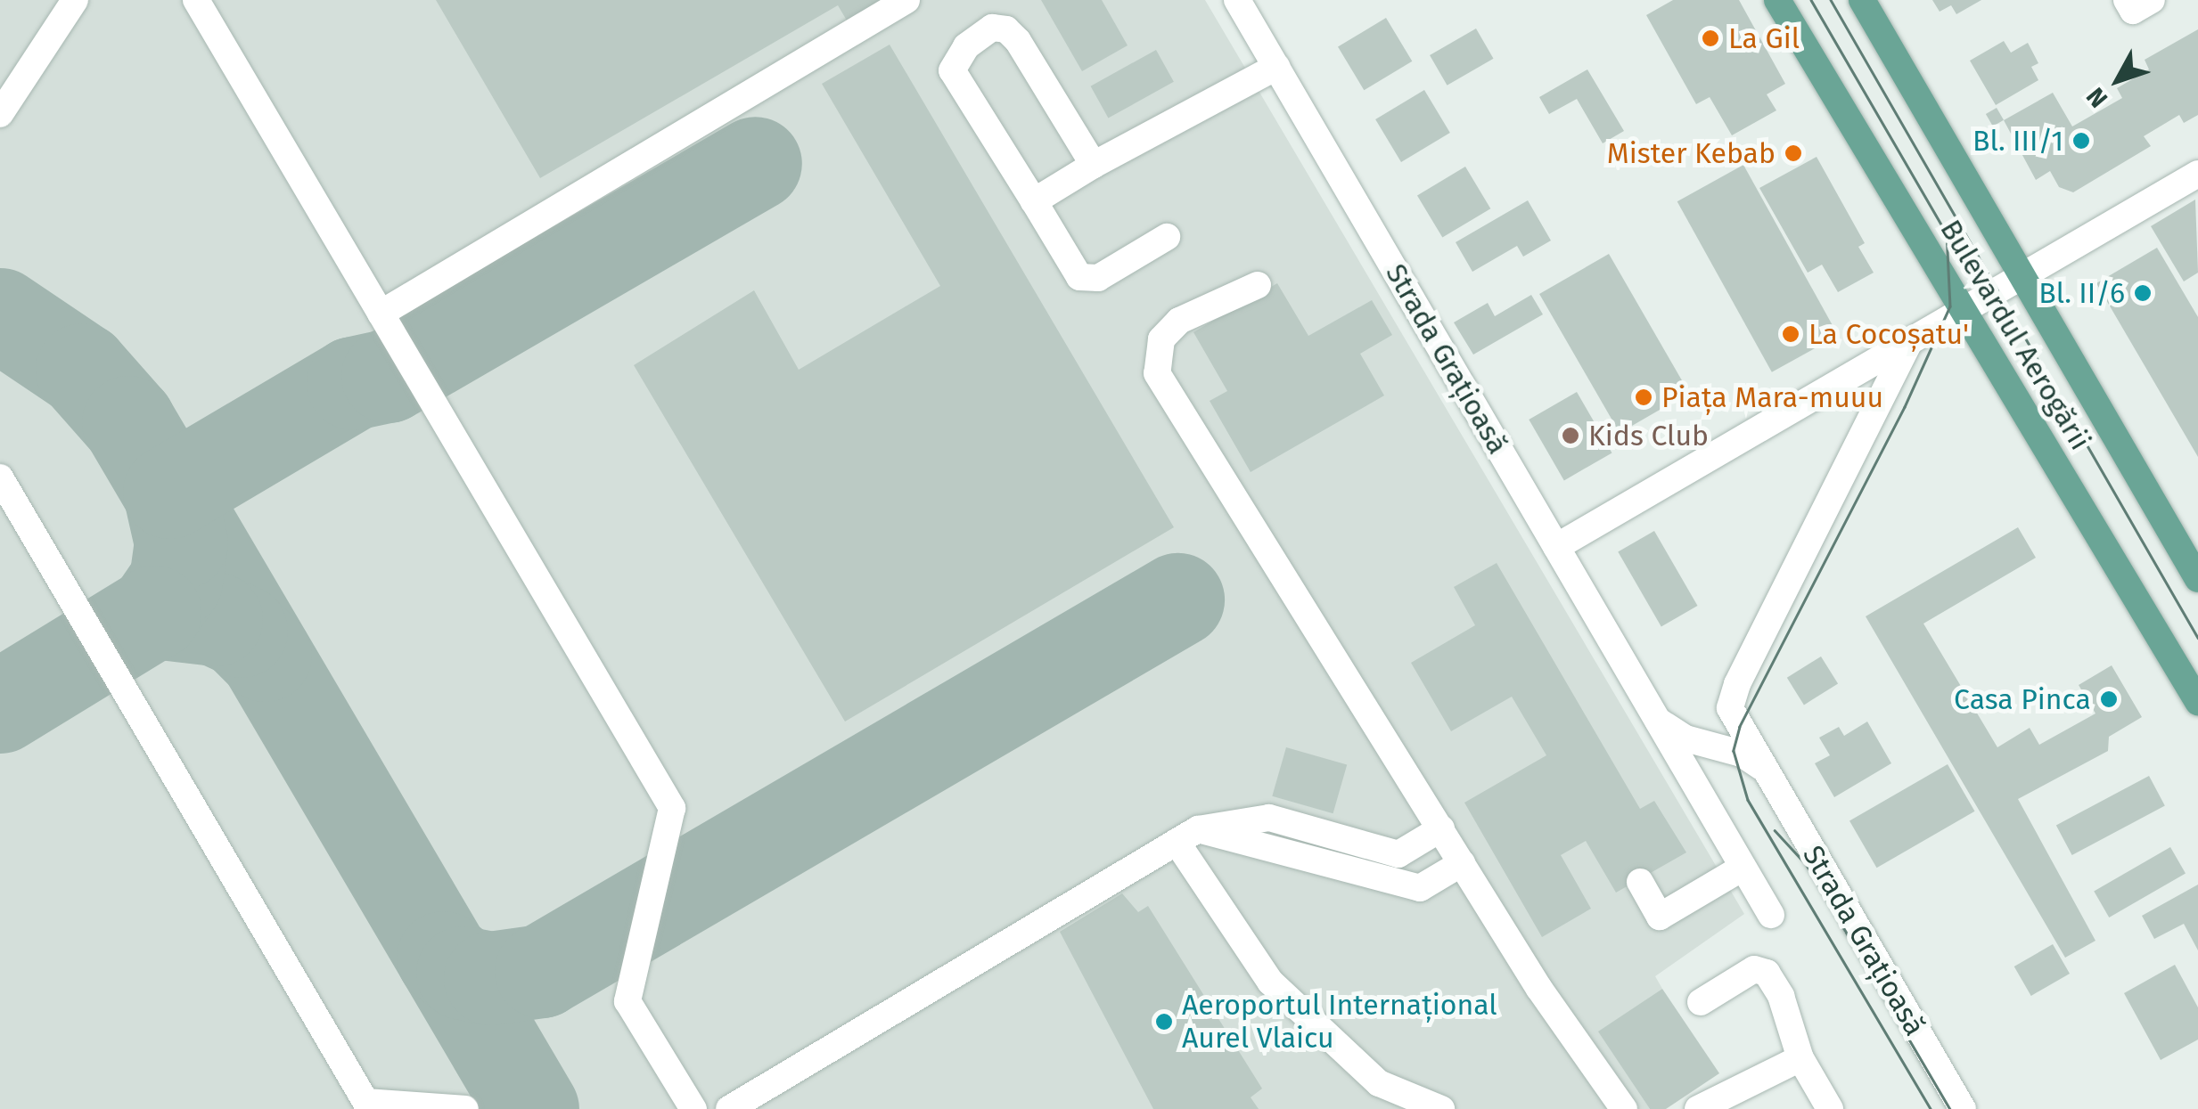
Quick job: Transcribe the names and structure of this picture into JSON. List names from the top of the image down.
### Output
{
  "streets": {
    "main road": ["Bulevardul Aerogării"],
    "street": ["Strada Grațioasă"]
  },
  "places": [
    "La Gil",
    "Bl. III/1",
    "Mister Kebab",
    "Bl. II/6",
    "La Cocoșatu'",
    "Piața Mara-muuu",
    "Kids Club",
    "Casa Pinca",
    "Aeroportul Internațional Aurel Vlaicu"
  ],
  "north": "bottom left"
}
